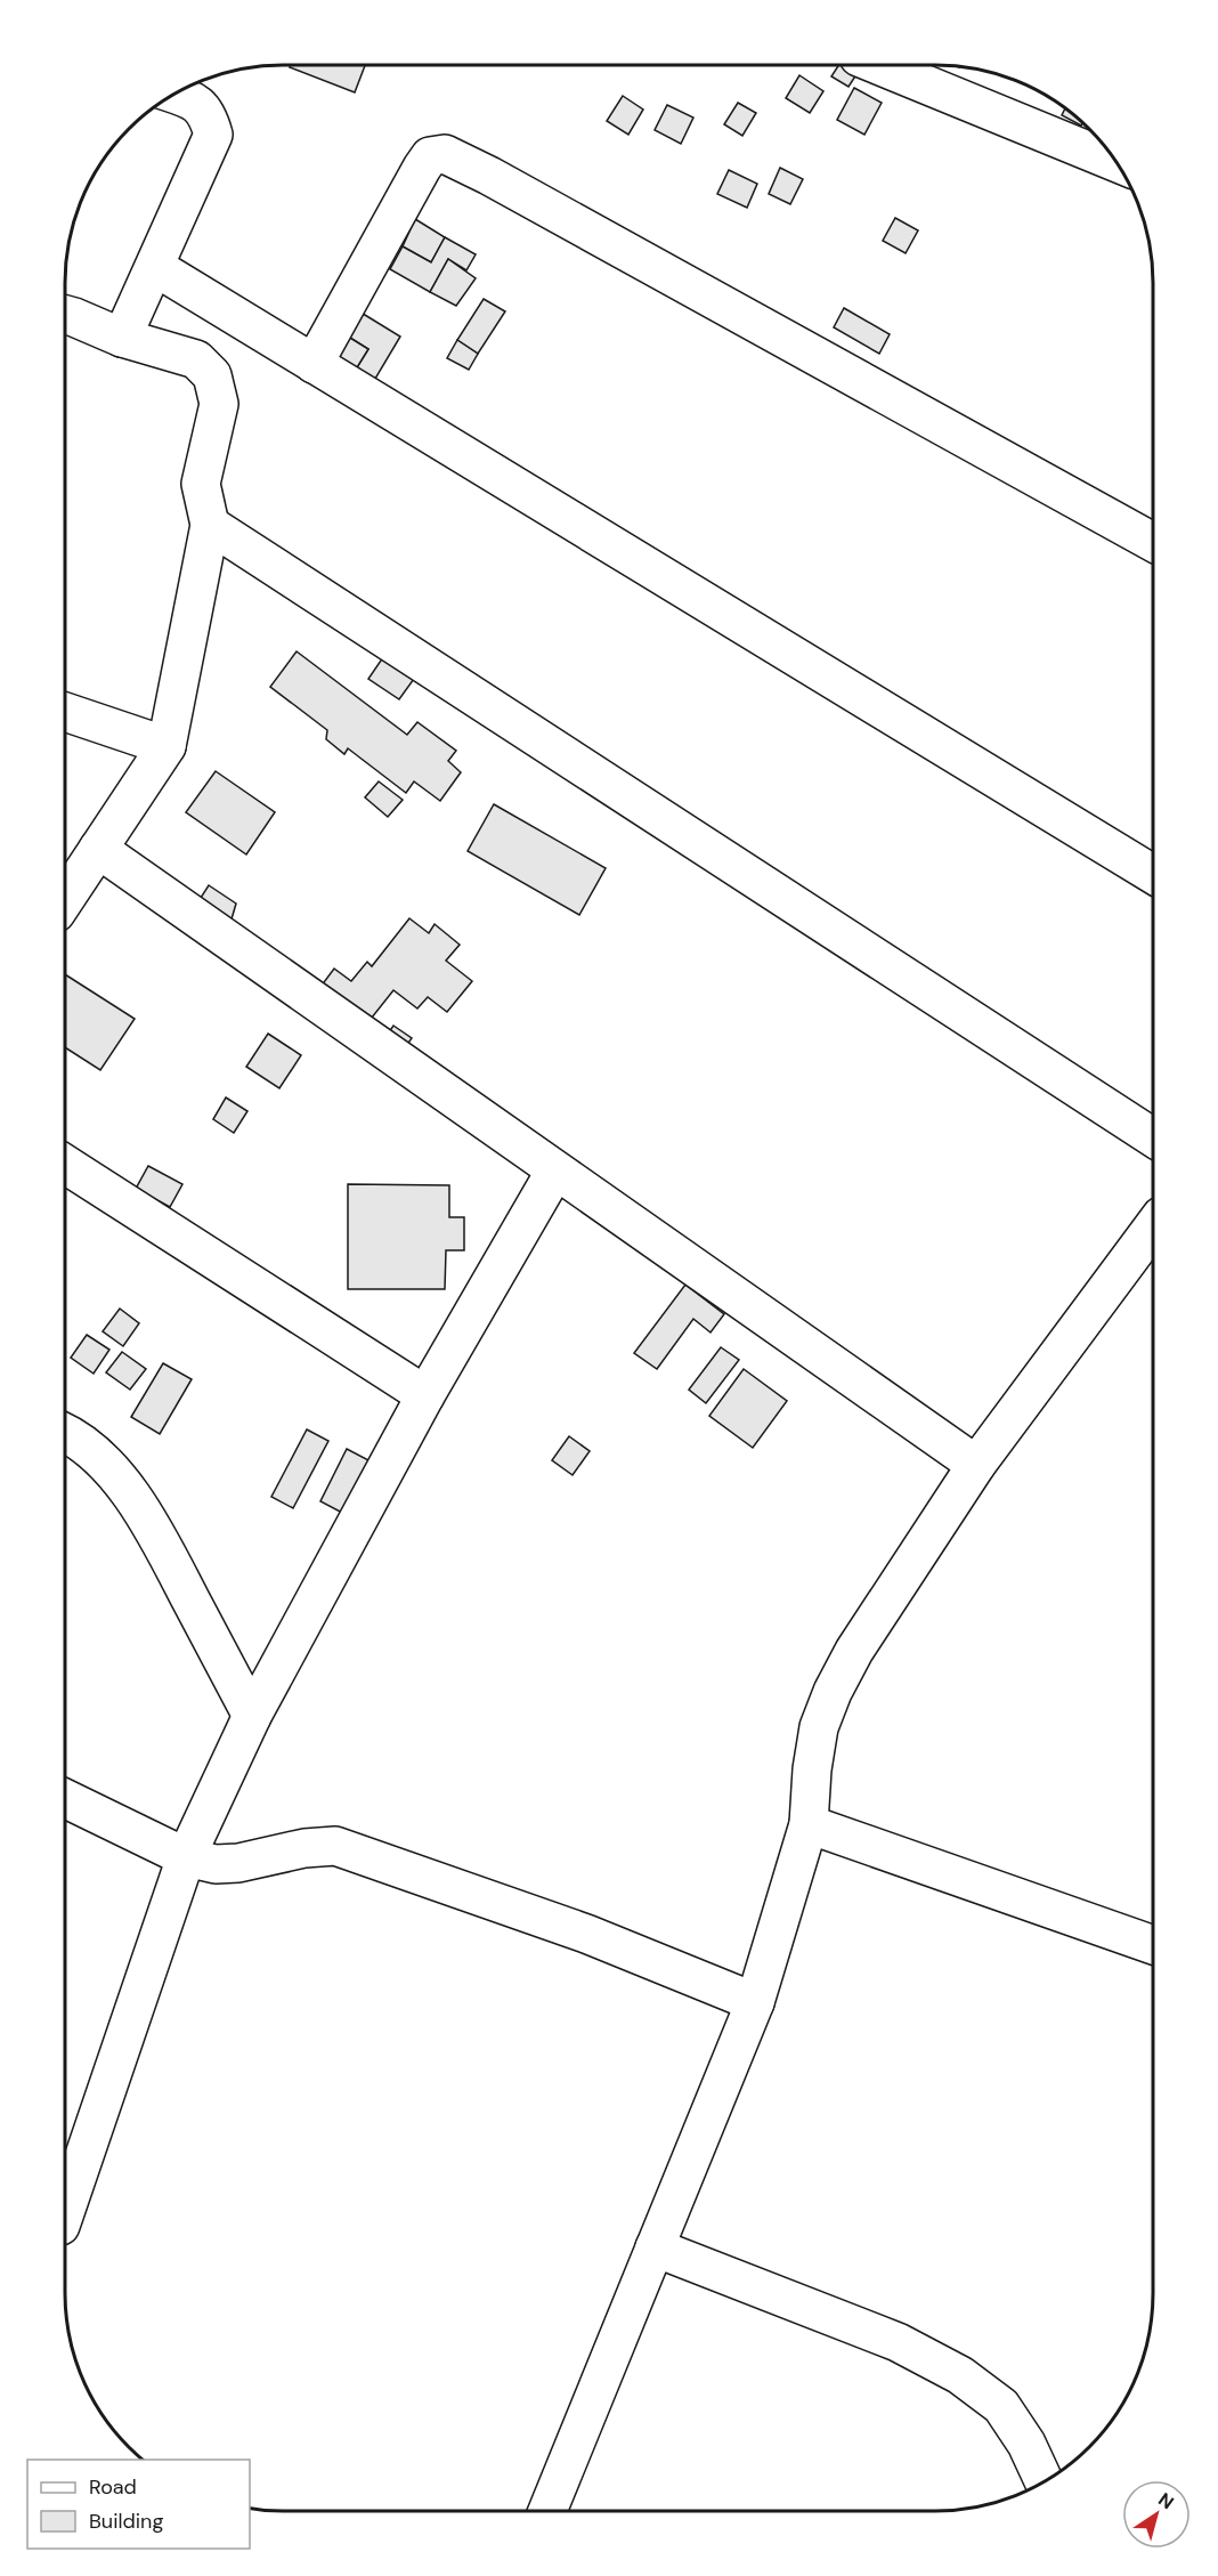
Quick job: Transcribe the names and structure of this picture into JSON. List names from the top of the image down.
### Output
{
  "legend": ["Road", "Building"],
  "north": "top right"
}
